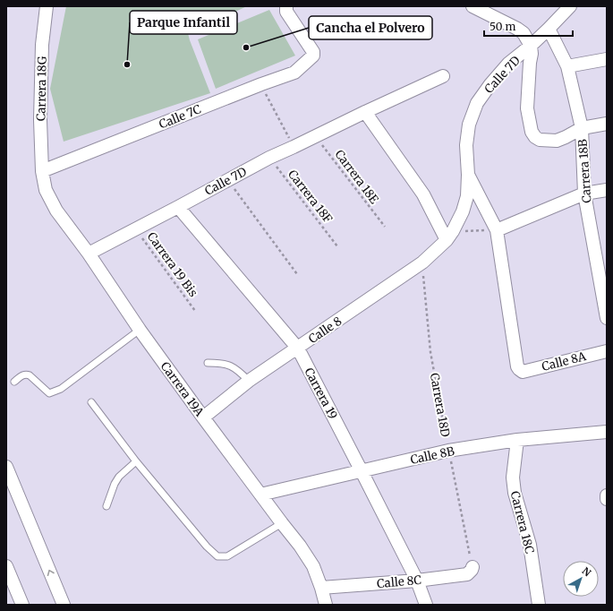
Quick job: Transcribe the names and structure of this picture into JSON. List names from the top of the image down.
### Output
{
  "streets": {
    "street": [
      "Calle 7D",
      "Carrera 18G",
      "Calle 7C",
      "Carrera 18B",
      "Calle 8",
      "Calle 8A",
      "Carrera 19A",
      "Carrera 19",
      "Calle 8B",
      "Carrera 18C",
      "Calle 8C"
    ],
    "path": [
      "Carrera 18E",
      "Carrera 18F",
      "Carrera 19 Bis",
      "Carrera 18D"
    ]
  },
  "crossings": [
    ["Calle 7D", "Carrera 18B"],
    ["Calle 7D", "Carrera 18E"],
    ["Calle 7D", "Carrera 18F"],
    ["Calle 7D", "Carrera 19 Bis"],
    ["Calle 7D", "Calle 8"],
    ["Calle 7D", "Carrera 19A"],
    ["Calle 7D", "Carrera 19"],
    ["Carrera 18G", "Calle 7C"],
    ["Carrera 18G", "Carrera 19A"],
    ["Calle 7C", "Carrera 19A"],
    ["Calle 8", "Carrera 19A"],
    ["Calle 8", "Carrera 19"],
    ["Calle 8", "Carrera 18D"],
    ["Carrera 19A", "Calle 8B"],
    ["Carrera 19A", "Calle 8C"],
    ["Carrera 19", "Calle 8B"],
    ["Carrera 19", "Calle 8C"],
    ["Carrera 18D", "Calle 8B"],
    ["Carrera 18D", "Calle 8C"],
    ["Calle 8B", "Carrera 18C"]
  ],
  "places": ["Cancha el Polvero", "Parque Infantil"],
  "scale_bar": "50 m",
  "north": "top right"
}
